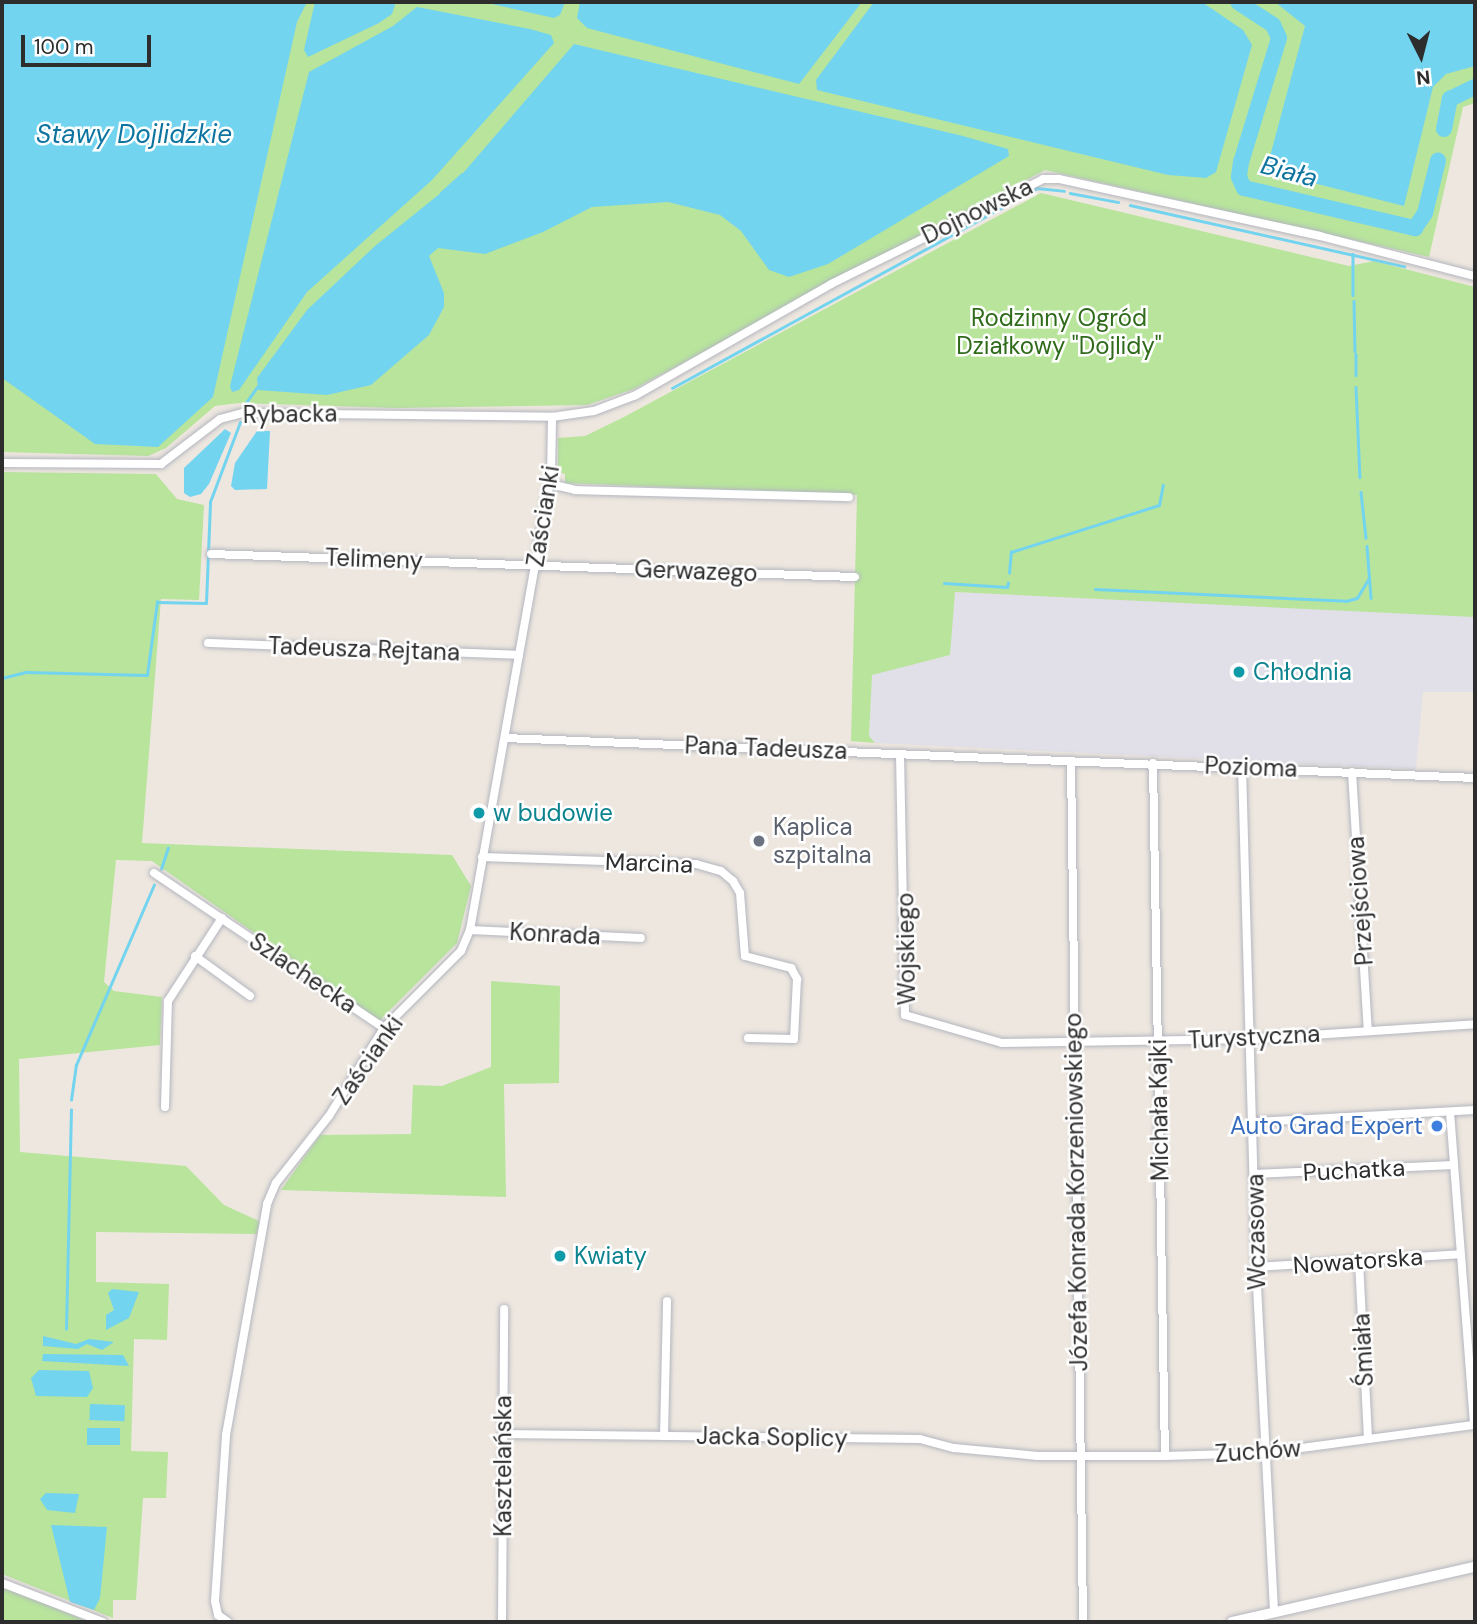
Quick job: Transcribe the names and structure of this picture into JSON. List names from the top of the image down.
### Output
{
  "streets": {
    "street": [
      "Dojnowska",
      "Rybacka",
      "Zaścianki",
      "Telimeny",
      "Gerwazego",
      "Tadeusza Rejtana",
      "Pana Tadeusza",
      "Pozioma",
      "Marcina",
      "Przejściowa",
      "Konrada",
      "Wojskiego",
      "Szlachecka",
      "Turystyczna",
      "Michała Kajki",
      "Puchatka",
      "Józefa Konrada Korzeniowskiego",
      "Wczasowa",
      "Nowatorska",
      "Śmiała",
      "Jacka Soplicy",
      "Zuchów",
      "Kasztelańska"
    ]
  },
  "crossings": [
    ["Dojnowska", "Rybacka"],
    ["Dojnowska", "Zaścianki"],
    ["Rybacka", "Zaścianki"],
    ["Zaścianki", "Telimeny"],
    ["Zaścianki", "Gerwazego"],
    ["Zaścianki", "Tadeusza Rejtana"],
    ["Zaścianki", "Pana Tadeusza"],
    ["Zaścianki", "Marcina"],
    ["Zaścianki", "Konrada"],
    ["Zaścianki", "Szlachecka"],
    ["Telimeny", "Gerwazego"],
    ["Pana Tadeusza", "Pozioma"],
    ["Pana Tadeusza", "Wojskiego"],
    ["Pozioma", "Przejściowa"],
    ["Pozioma", "Michała Kajki"],
    ["Pozioma", "Józefa Konrada Korzeniowskiego"],
    ["Pozioma", "Wczasowa"],
    ["Przejściowa", "Turystyczna"],
    ["Wojskiego", "Turystyczna"],
    ["Turystyczna", "Michała Kajki"],
    ["Turystyczna", "Józefa Konrada Korzeniowskiego"],
    ["Turystyczna", "Wczasowa"],
    ["Michała Kajki", "Zuchów"],
    ["Puchatka", "Wczasowa"],
    ["Józefa Konrada Korzeniowskiego", "Zuchów"],
    ["Wczasowa", "Nowatorska"],
    ["Wczasowa", "Zuchów"],
    ["Nowatorska", "Śmiała"],
    ["Śmiała", "Zuchów"],
    ["Jacka Soplicy", "Zuchów"],
    ["Jacka Soplicy", "Kasztelańska"]
  ],
  "water": ["Stawy Dojlidzkie", "Biała"],
  "parks": ["Rodzinny Ogród Działkowy \"Dojlidy\""],
  "places": [
    "Chłodnia",
    "w budowie",
    "Kaplica szpitalna",
    "Auto Grad Expert",
    "Kwiaty"
  ],
  "scale_bar": "100 m",
  "north": "bottom"
}
